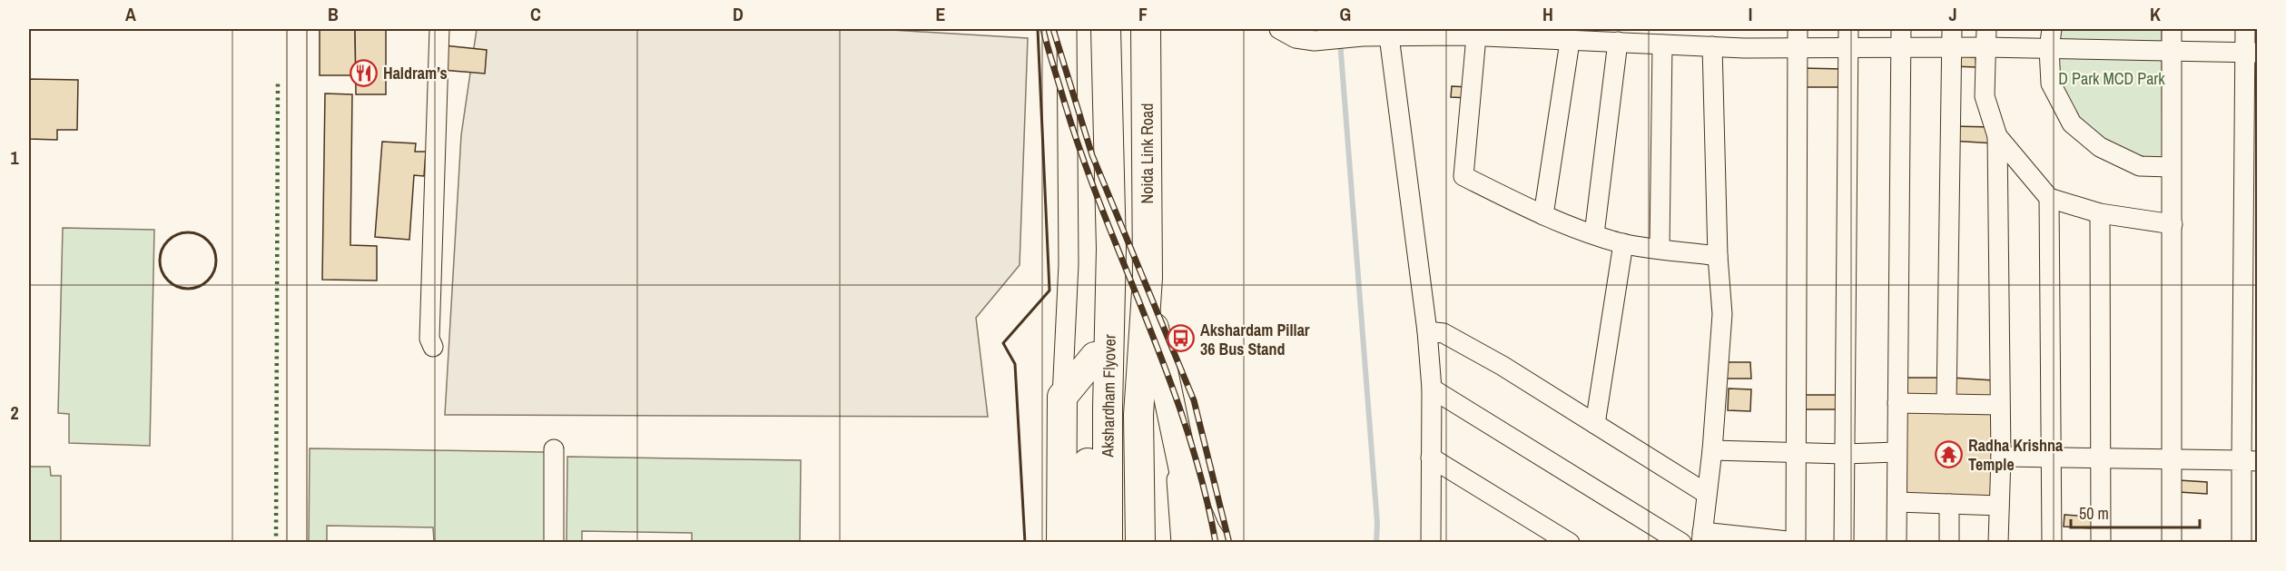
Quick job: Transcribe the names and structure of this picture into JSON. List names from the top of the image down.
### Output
{
  "streets": {
    "highway": ["Noida Link Road", "Akshardham Flyover"]
  },
  "crossings": [
    ["Noida Link Road", "Akshardham Flyover"]
  ],
  "parks": ["D Park MCD Park"],
  "places": {
    "restaurant": ["Haldram’s"],
    "bus stop": ["Akshardam Pillar 36 Bus Stand"],
    "temple": ["Radha Krishna Temple"]
  },
  "scale_bar": "50 m",
  "grid": {
    "columns": [
      "A",
      "B",
      "C",
      "D",
      "E",
      "F",
      "G",
      "H",
      "I",
      "J",
      "K"
    ],
    "rows": ["1", "2"]
  }
}
